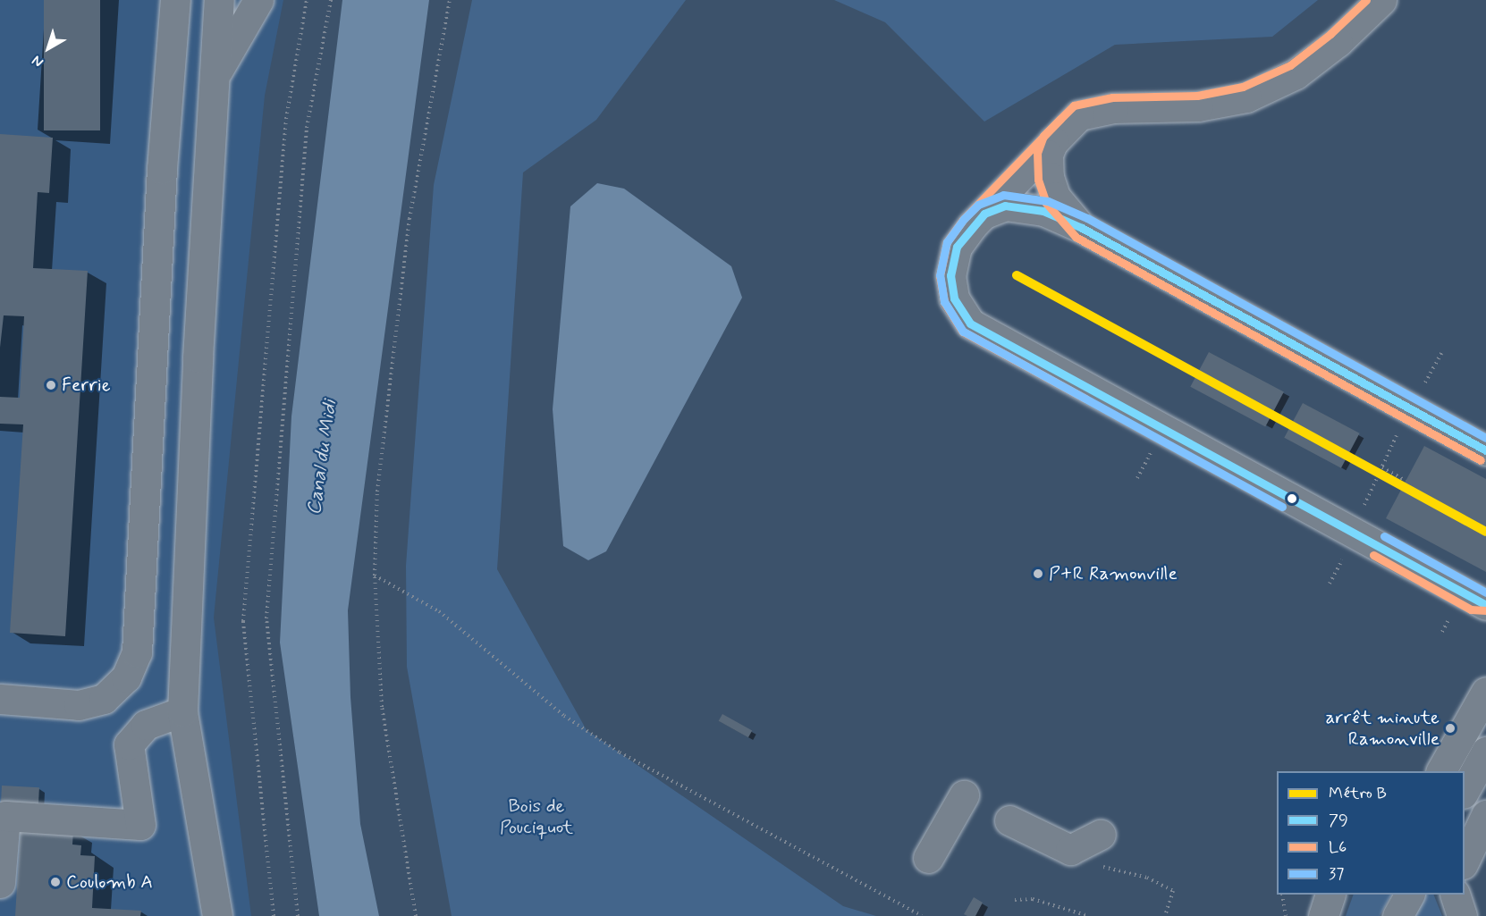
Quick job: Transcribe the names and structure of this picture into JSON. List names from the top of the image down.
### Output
{
  "water": ["Canal du Midi"],
  "parks": ["Bois de Pouciquot"],
  "places": [
    "Ferrie",
    "P+R Ramonville",
    "arrêt minute Ramonville",
    "Coulomb A"
  ],
  "lines": [
    "transit line L6",
    "transit line 37",
    "transit line 79",
    "metro line B"
  ],
  "legend": [
    "Métro B",
    "79",
    "L6",
    "37"
  ],
  "north": "bottom left"
}
